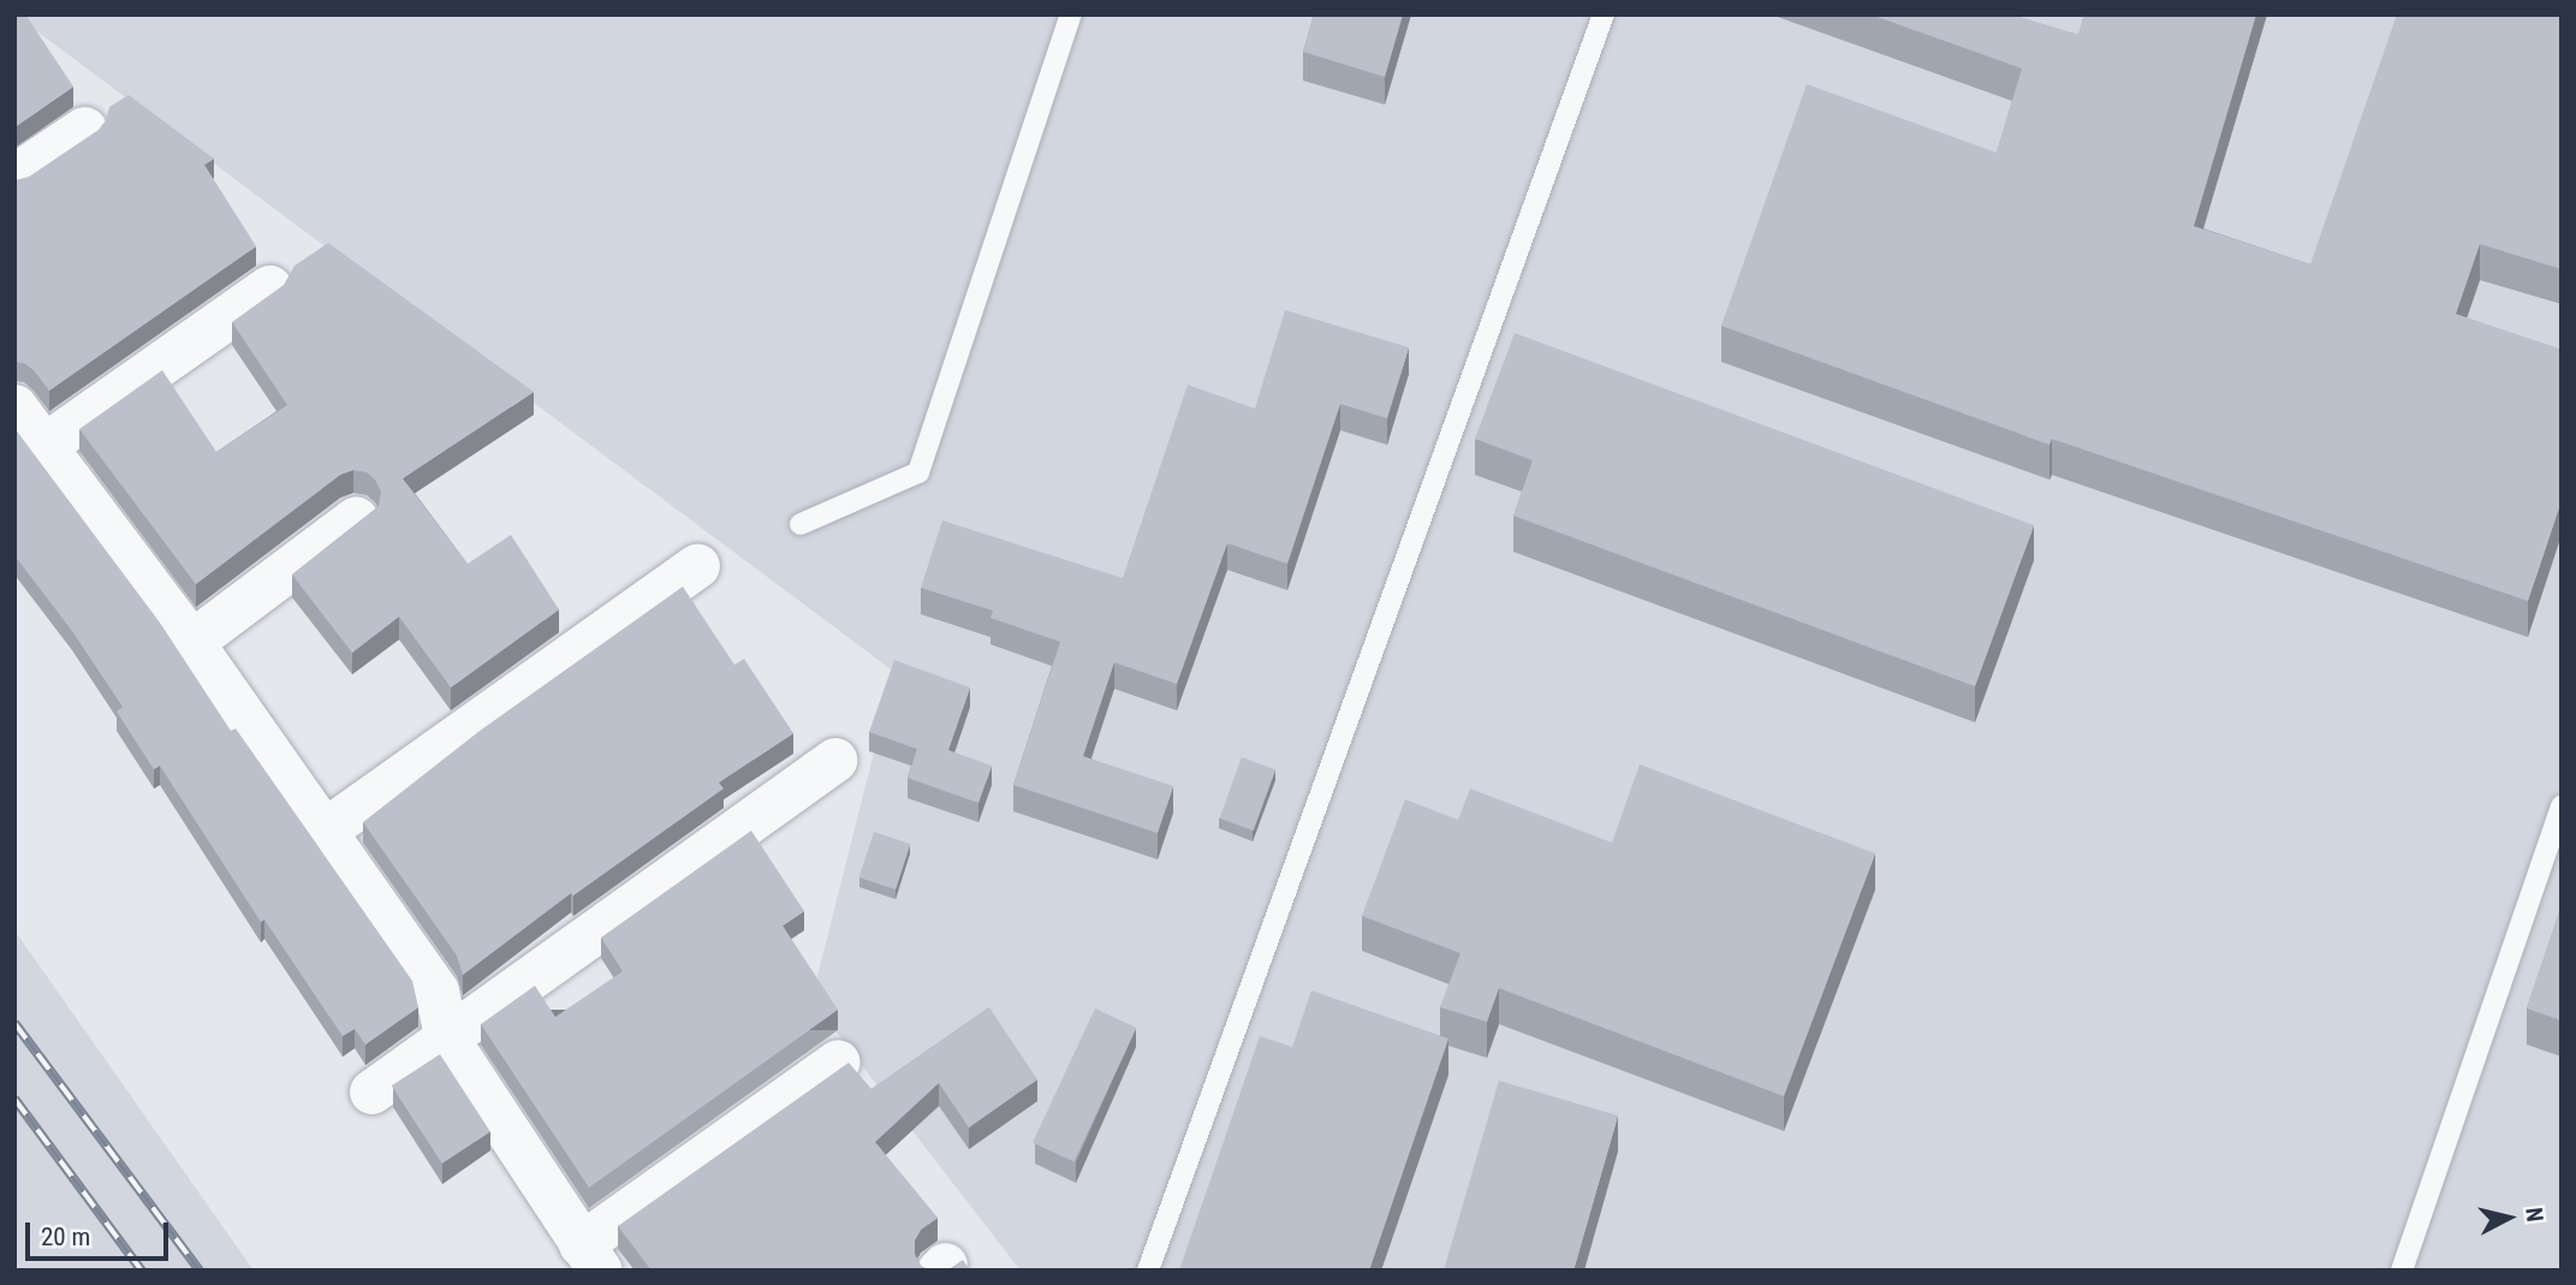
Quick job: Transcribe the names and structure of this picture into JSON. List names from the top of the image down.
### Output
{
  "scale_bar": "20 m",
  "north": "right"
}
